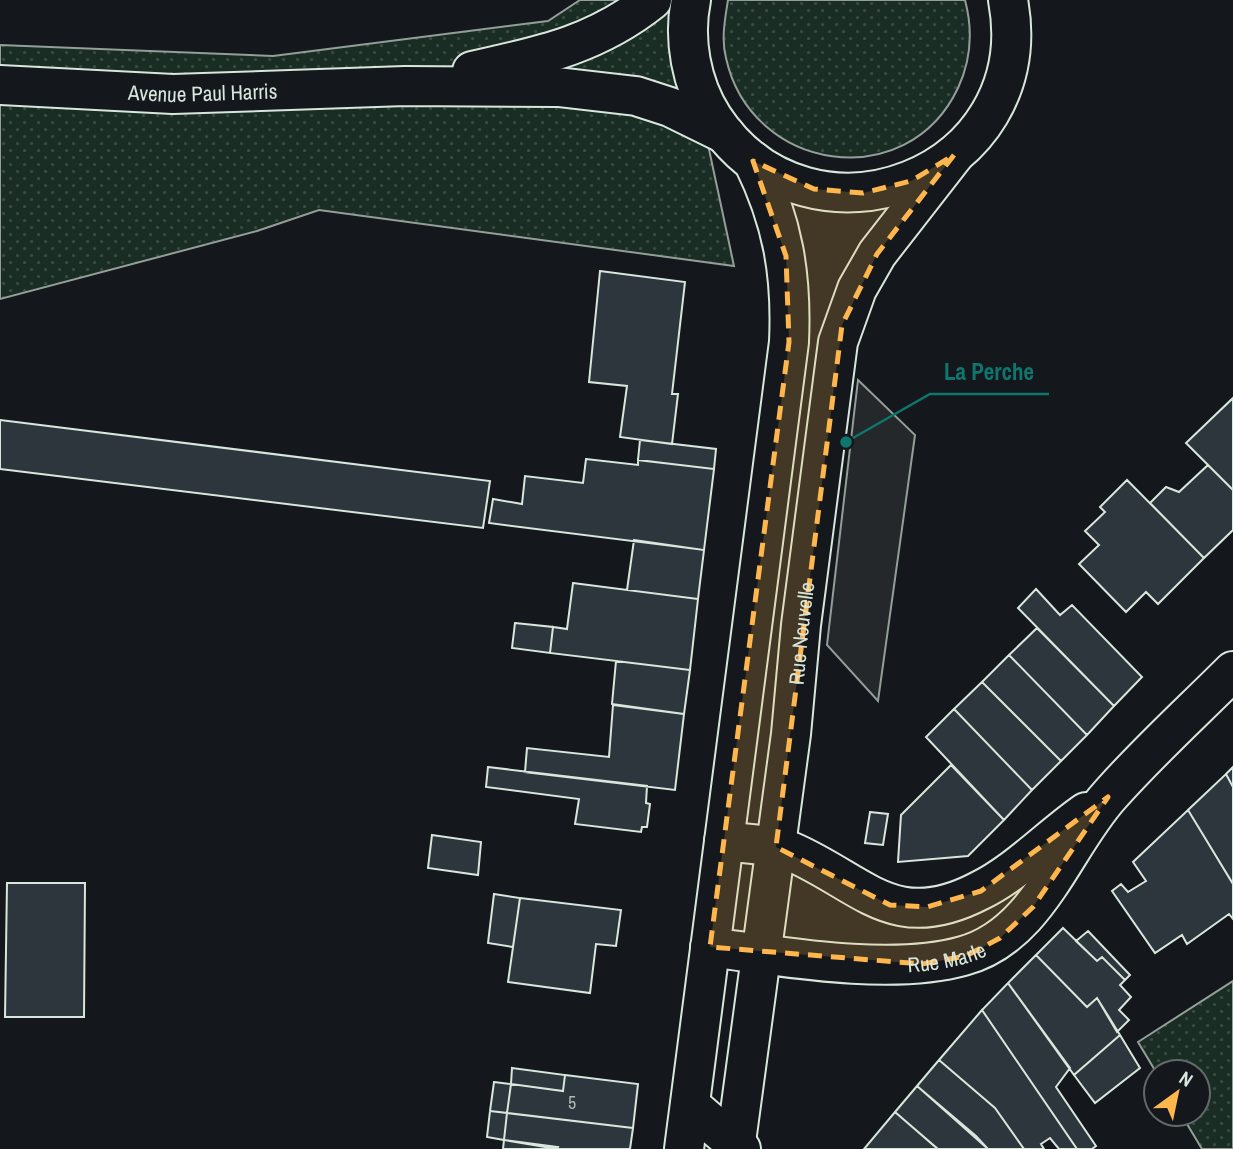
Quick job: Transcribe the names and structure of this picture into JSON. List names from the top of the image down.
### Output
{
  "streets": {
    "main road": ["Avenue Paul Harris", "Rue Nouvelle", "Rue Marle"]
  },
  "crossings": [
    ["Rue Nouvelle", "Rue Marle"]
  ],
  "places": ["La Perche"],
  "house_numbers": ["5"],
  "north": "top right"
}
